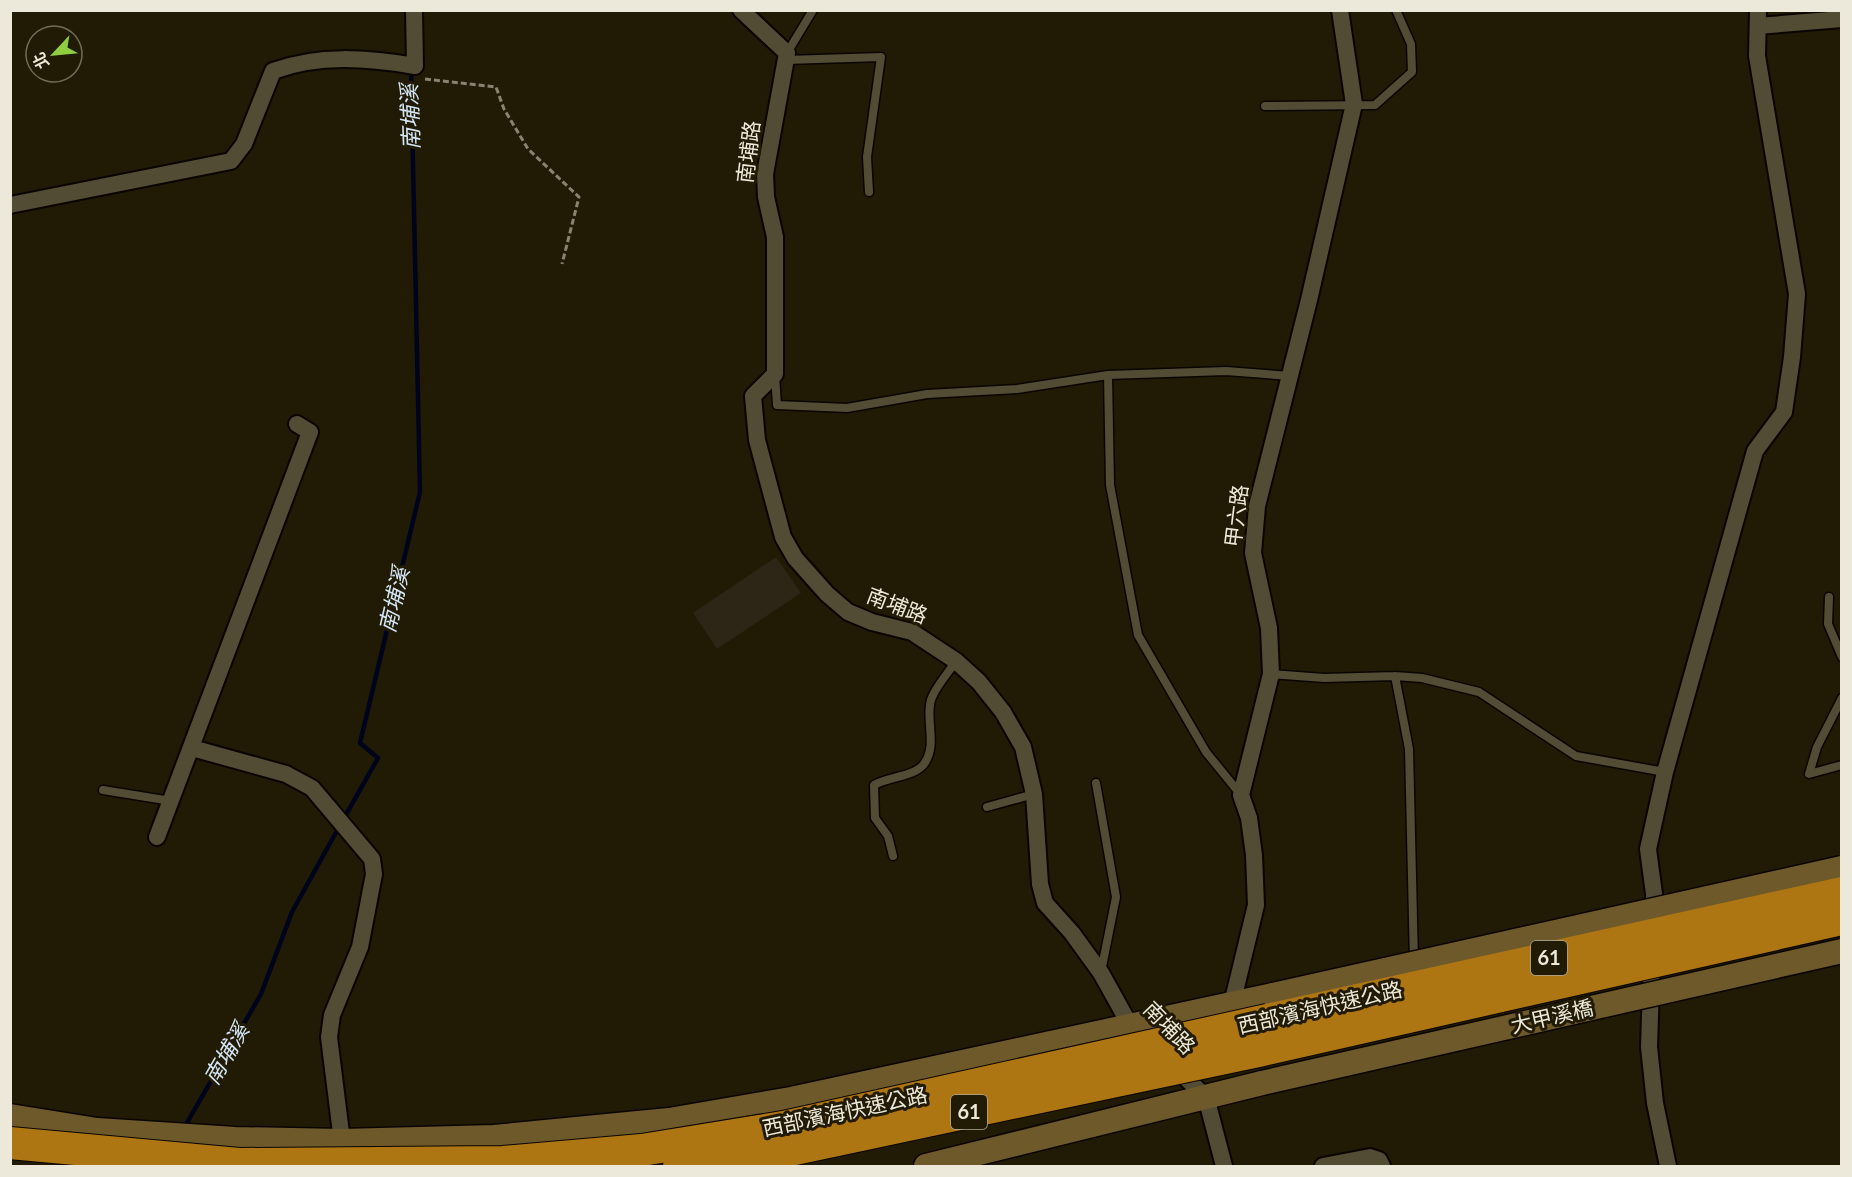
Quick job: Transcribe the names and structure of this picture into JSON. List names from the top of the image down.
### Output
{
  "streets": {
    "highway": ["61", "西部濱海快速公路"],
    "street": ["南埔路", "甲六路", "大甲溪橋"]
  },
  "crossings": [
    ["南埔路", "大甲溪橋"]
  ],
  "water": ["南埔溪"],
  "north": "bottom left"
}
